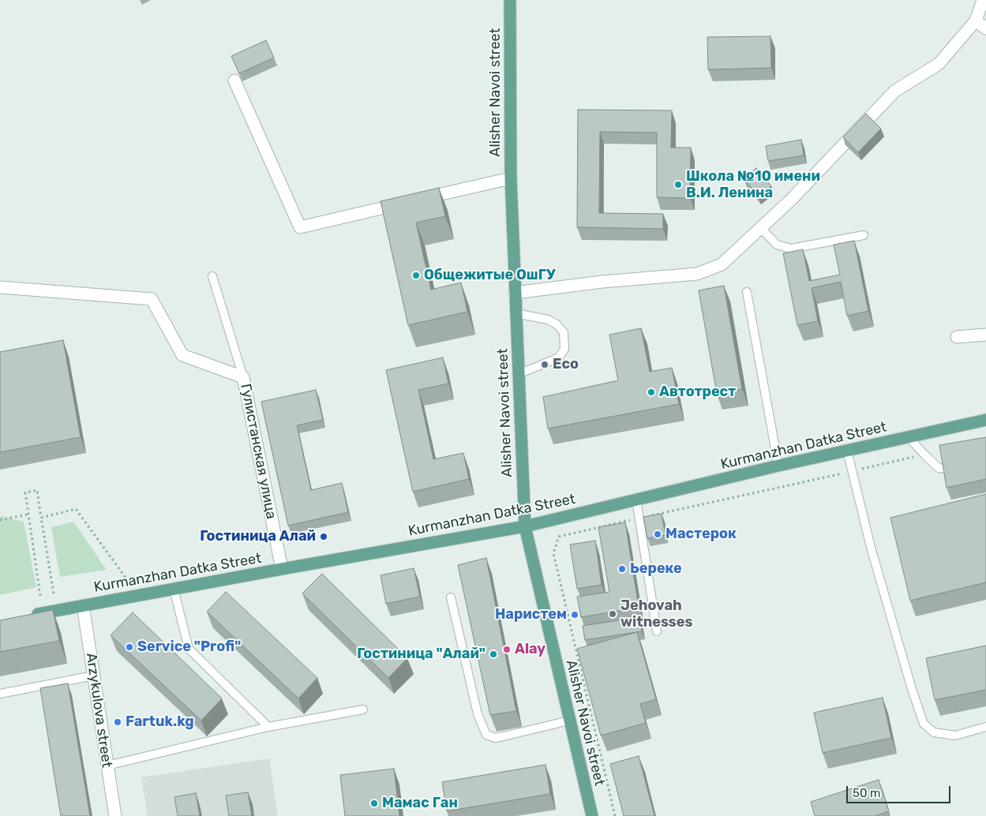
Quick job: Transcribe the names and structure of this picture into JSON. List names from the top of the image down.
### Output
{
  "streets": {
    "main road": ["Alisher Navoi street", "Kurmanzhan Datka Street"],
    "street": ["Гулистанская улица", "Arzykulova street"]
  },
  "crossings": [
    ["Alisher Navoi street", "Kurmanzhan Datka Street"],
    ["Kurmanzhan Datka Street", "Гулистанская улица"],
    ["Kurmanzhan Datka Street", "Arzykulova street"]
  ],
  "places": [
    "Школа №10 имени В.И. Ленина",
    "Общежитые ОшГУ",
    "Есо",
    "Автотрест",
    "Мастерок",
    "Гостиница Алай",
    "Ьереке",
    "Jehovah witnesses",
    "Наристем",
    "Service \"Profi\"",
    "Alay",
    "Гостиница \"Алай\"",
    "Fartuk.kg",
    "Мамас Ган"
  ],
  "scale_bar": "50 m"
}
